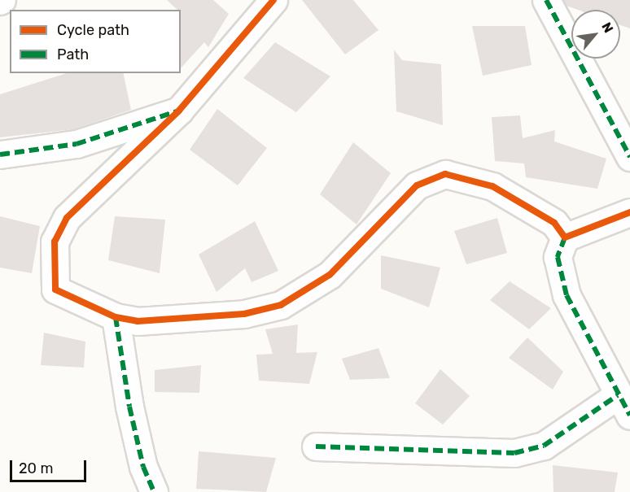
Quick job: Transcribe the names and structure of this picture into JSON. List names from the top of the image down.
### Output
{
  "legend": ["Cycle path", "Path"],
  "scale_bar": "20 m",
  "north": "top right"
}
